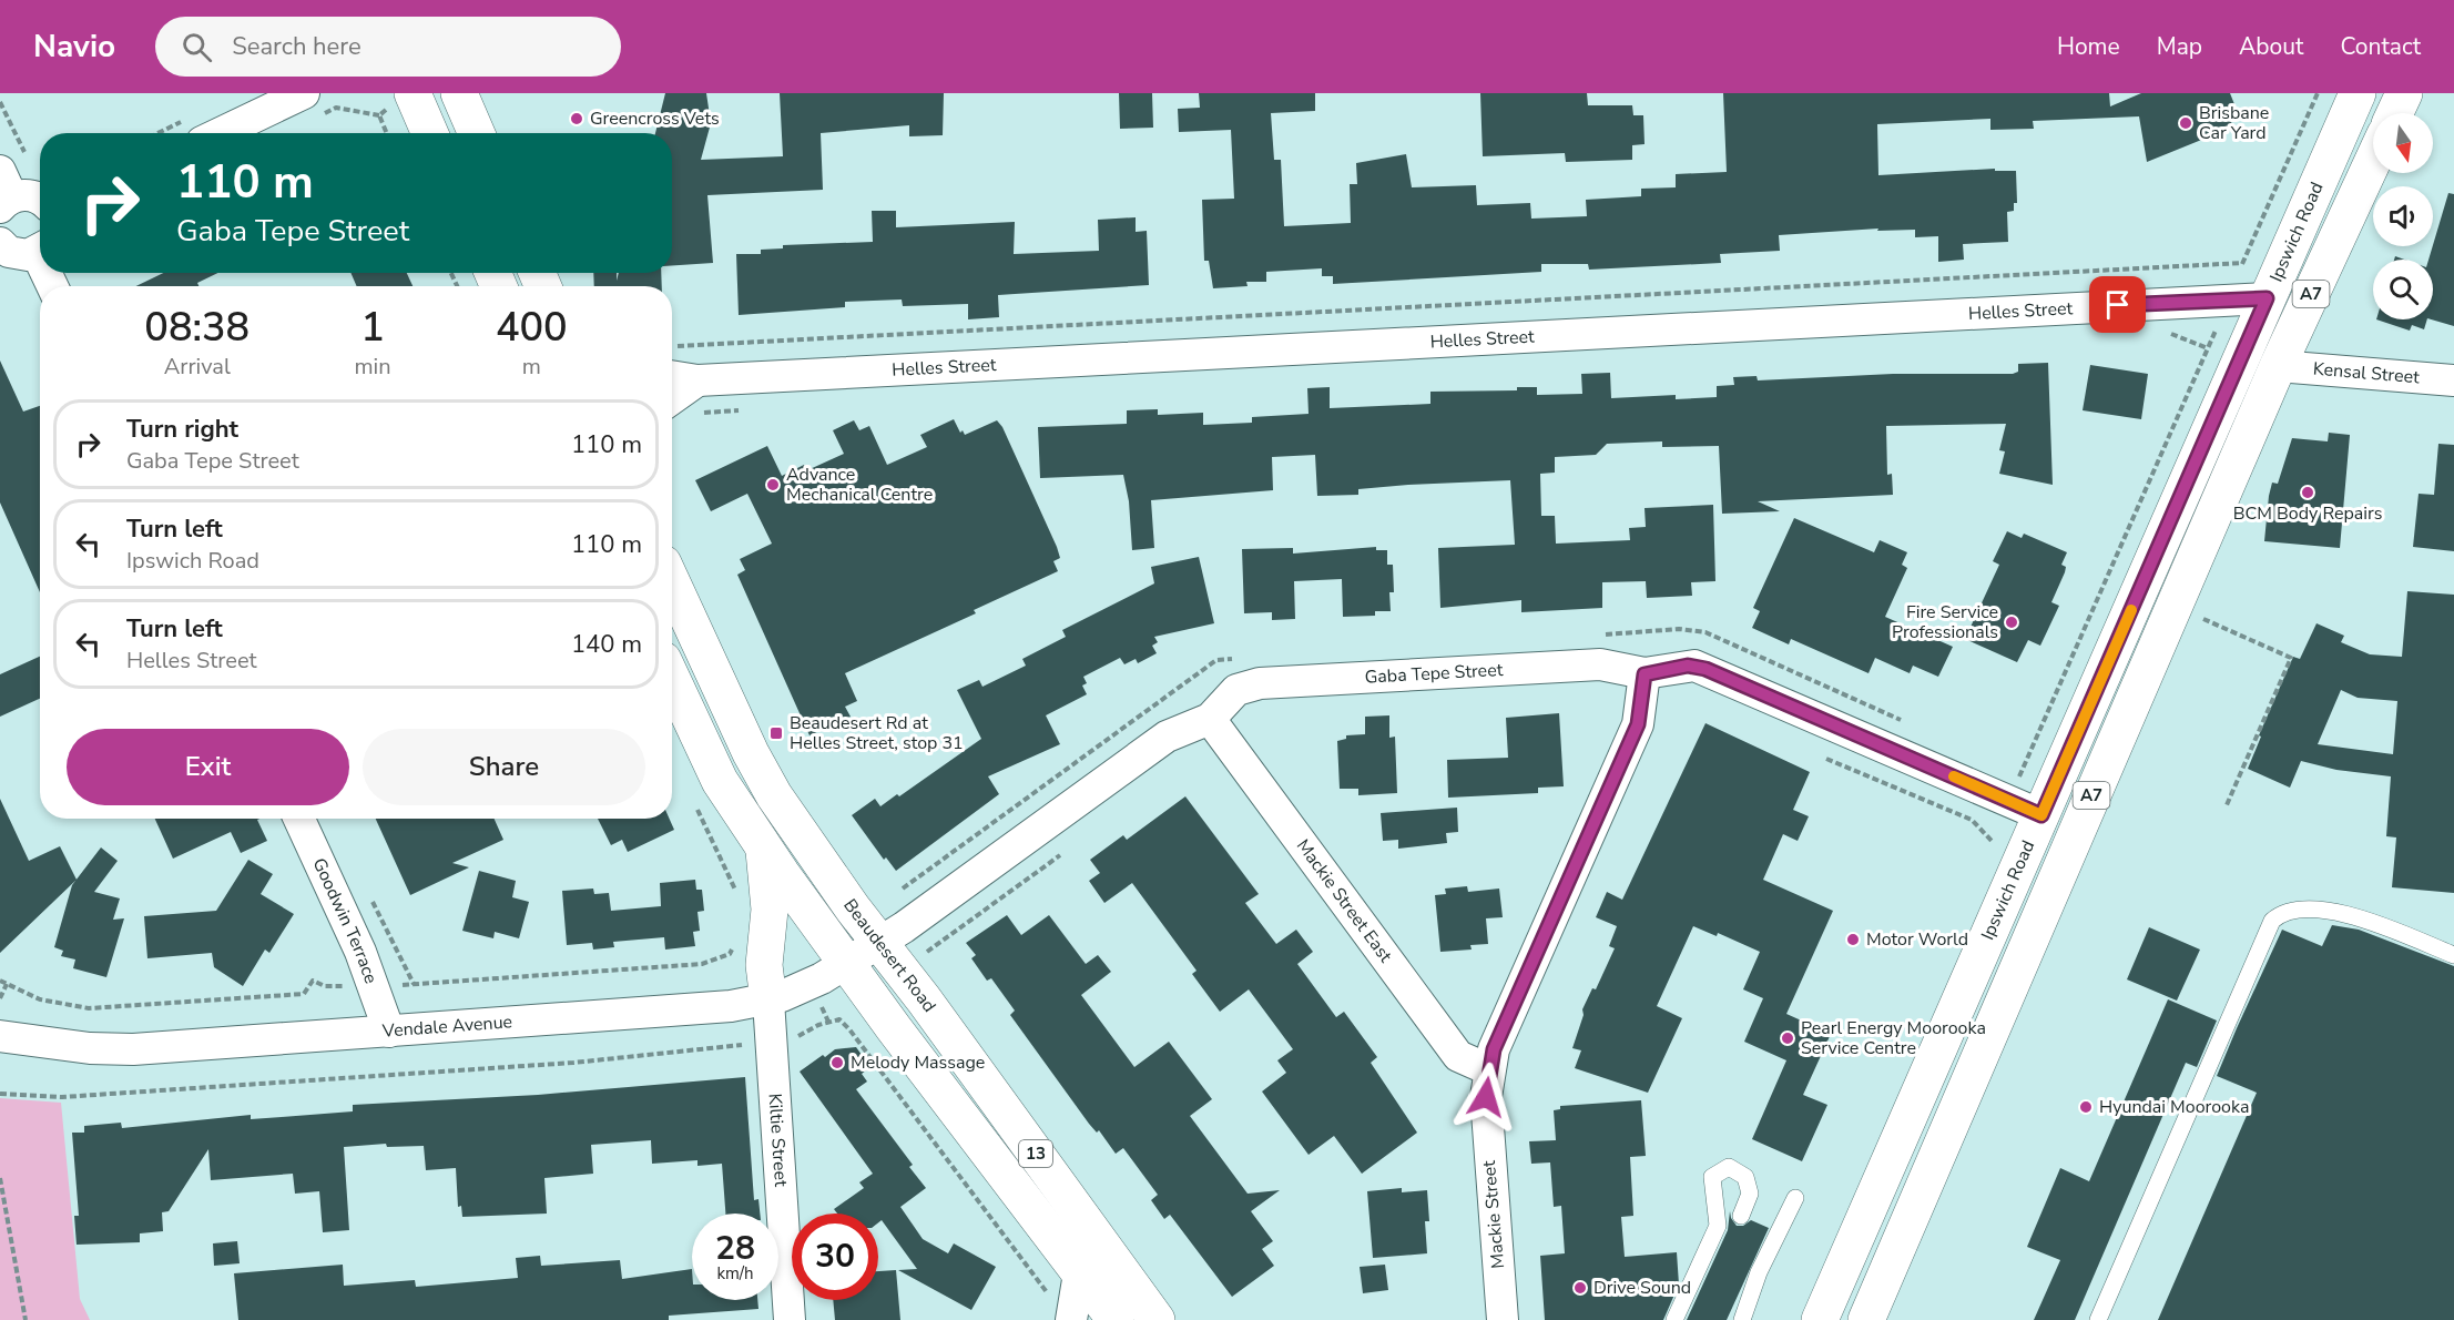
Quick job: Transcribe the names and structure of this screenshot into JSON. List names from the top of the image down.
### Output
{
  "streets": {
    "highway": [
      "Ipswich Road",
      "A7",
      "Beaudesert Road",
      "13"
    ],
    "street": [
      "Helles Street",
      "Kensal Street",
      "Gaba Tepe Street",
      "Mackie Street East",
      "Goodwin Terrace",
      "Vendale Avenue",
      "Kiltie Street",
      "Mackie Street"
    ]
  },
  "crossings": [
    ["Ipswich Road", "Helles Street"],
    ["Ipswich Road", "Gaba Tepe Street"],
    ["A7", "Kensal Street"],
    ["Gaba Tepe Street", "Mackie Street East"],
    ["Gaba Tepe Street", "Beaudesert Road"],
    ["Gaba Tepe Street", "Vendale Avenue"],
    ["Gaba Tepe Street", "Mackie Street"],
    ["Mackie Street East", "Mackie Street"],
    ["Goodwin Terrace", "Vendale Avenue"],
    ["Beaudesert Road", "Vendale Avenue"],
    ["Vendale Avenue", "Kiltie Street"],
    ["Vendale Avenue", "13"]
  ],
  "places": {
    "other": [
      "Greencross Vets",
      "Brisbane Car Yard",
      "Advance Mechanical Centre",
      "BCM Body Repairs",
      "Fire Service Professionals",
      "Motor World",
      "Pearl Energy Moorooka Service Centre",
      "Melody Massage",
      "Hyundai Moorooka",
      "Drive Sound"
    ],
    "transit": ["Beaudesert Rd at Helles Street, stop 31"]
  },
  "north": "bottom",
  "page": {
    "header": "Navio",
    "search": "Search here",
    "nav": [
      "Home",
      "Map",
      "About",
      "Contact"
    ],
    "turn": ["110 m", "Gaba Tepe Street"],
    "eta": [
      "08:38",
      "Arrival",
      "1",
      "min",
      "400",
      "m"
    ],
    "list": [
      {
        "name": "Turn right",
        "note": "Gaba Tepe Street",
        "value": "110 m"
      },
      {
        "name": "Turn left",
        "note": "Ipswich Road",
        "value": "110 m"
      },
      {
        "name": "Turn left",
        "note": "Helles Street",
        "value": "140 m"
      }
    ],
    "buttons": ["Exit", "Share"],
    "speed": "28 km/h",
    "limit": "30"
  }
}
